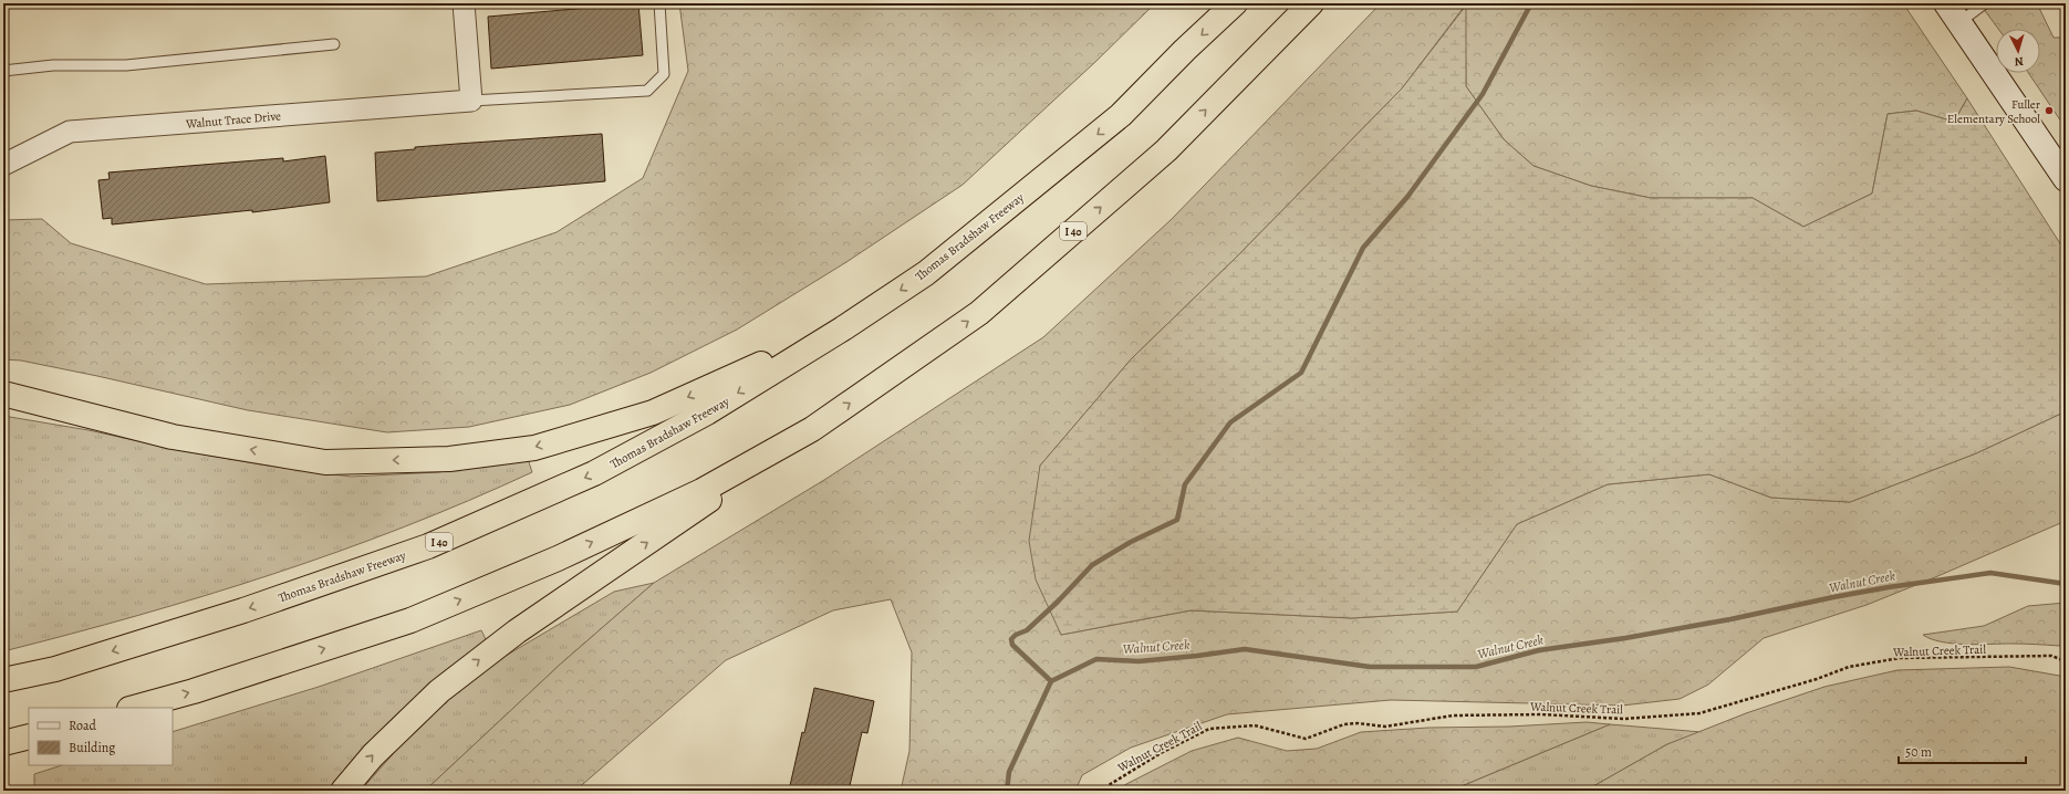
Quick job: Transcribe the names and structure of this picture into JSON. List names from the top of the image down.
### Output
{
  "streets": {
    "highway": ["I 40", "Thomas Bradshaw Freeway"],
    "street": ["Walnut Trace Drive"],
    "path": ["Walnut Creek Trail"]
  },
  "water": ["Walnut Creek"],
  "places": ["Fuller Elementary School"],
  "legend": ["Road", "Building"],
  "scale_bar": "50 m",
  "north": "bottom"
}
